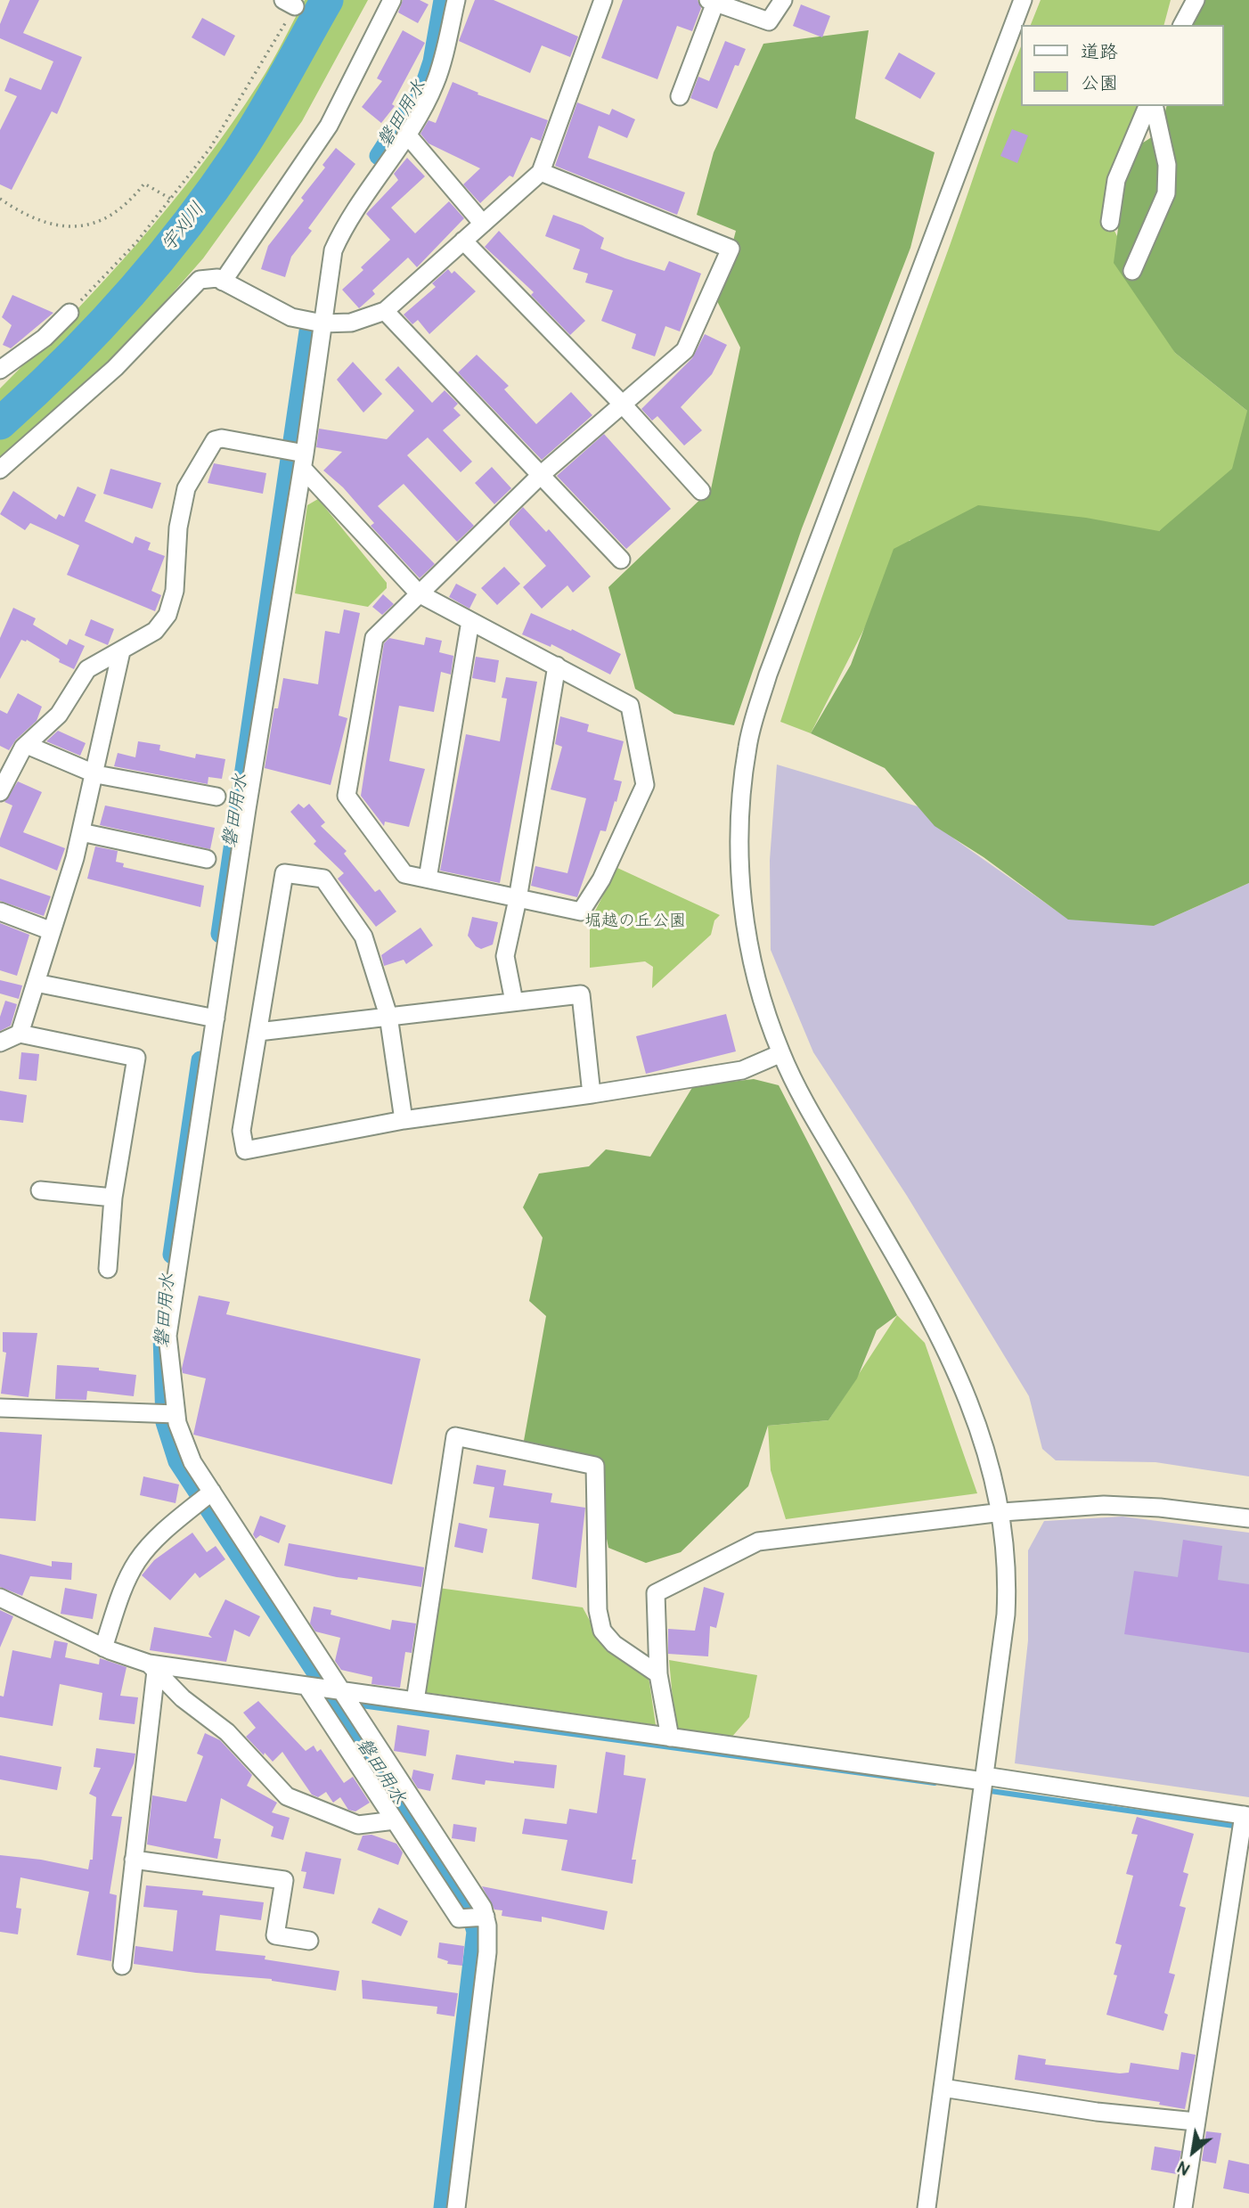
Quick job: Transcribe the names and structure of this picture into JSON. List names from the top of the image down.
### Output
{
  "water": ["磐田用水", "宇刈川"],
  "parks": ["堀越の丘公園"],
  "legend": ["道路", "公園"],
  "north": "bottom left"
}
